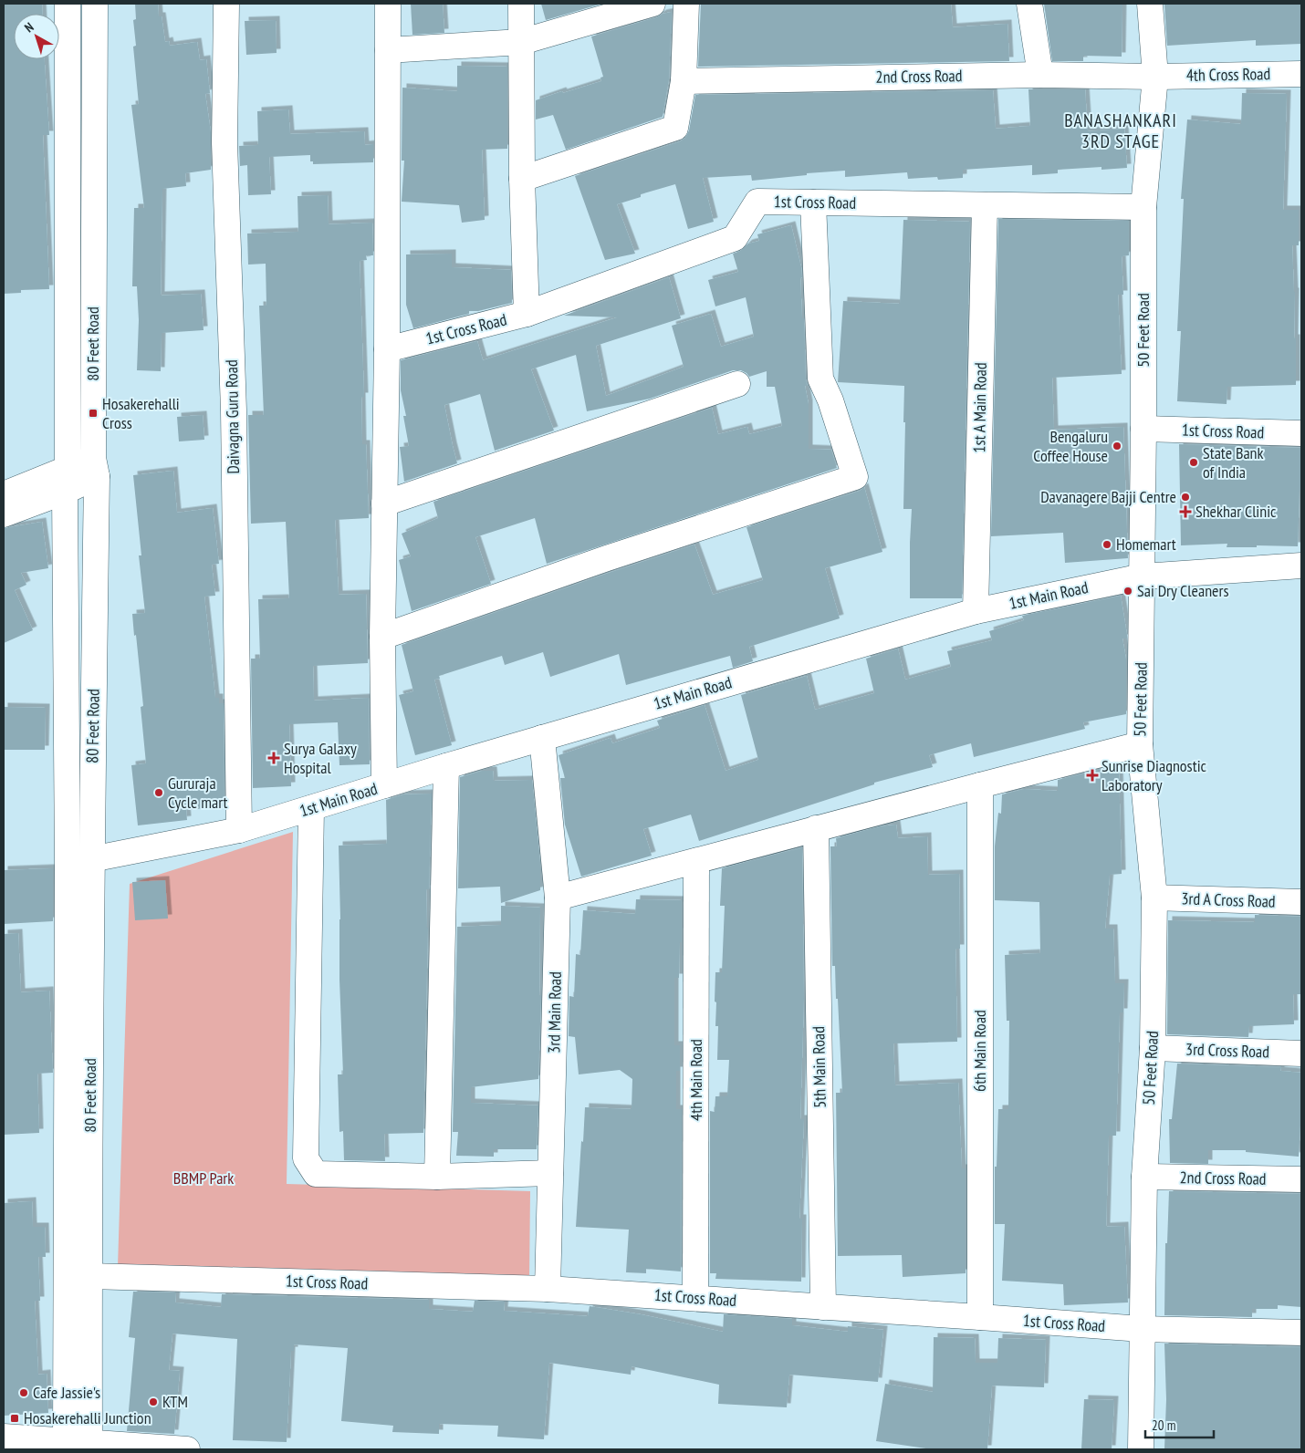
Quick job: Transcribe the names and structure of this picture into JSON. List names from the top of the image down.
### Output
{
  "streets": {
    "street": [
      "4th Cross Road",
      "2nd Cross Road",
      "1st Cross Road",
      "50 Feet Road",
      "80 Feet Road",
      "1st A Main Road",
      "Daivagna Guru Road",
      "1st Main Road",
      "3rd A Cross Road",
      "3rd Main Road",
      "6th Main Road",
      "3rd Cross Road",
      "5th Main Road",
      "4th Main Road"
    ]
  },
  "crossings": [
    ["4th Cross Road", "2nd Cross Road"],
    ["4th Cross Road", "50 Feet Road"],
    ["2nd Cross Road", "50 Feet Road"],
    ["1st Cross Road", "50 Feet Road"],
    ["1st Cross Road", "80 Feet Road"],
    ["1st Cross Road", "1st A Main Road"],
    ["1st Cross Road", "3rd Main Road"],
    ["1st Cross Road", "6th Main Road"],
    ["1st Cross Road", "5th Main Road"],
    ["1st Cross Road", "4th Main Road"],
    ["50 Feet Road", "1st Main Road"],
    ["50 Feet Road", "3rd A Cross Road"],
    ["50 Feet Road", "3rd Cross Road"],
    ["80 Feet Road", "1st Main Road"],
    ["1st A Main Road", "1st Main Road"],
    ["Daivagna Guru Road", "1st Main Road"],
    ["1st Main Road", "3rd Main Road"]
  ],
  "districts": ["BANASHANKARI 3RD STAGE"],
  "parks": ["BBMP Park"],
  "places": {
    "transit": ["Hosakerehalli Cross", "Hosakerehalli Junction"],
    "other": [
      "Bengaluru Coffee House",
      "State Bank of India",
      "Davanagere Bajji Centre",
      "Homemart",
      "Sai Dry Cleaners",
      "Gururaja Cycle mart",
      "Cafe Jassie's",
      "KTM"
    ],
    "health": ["Shekhar Clinic", "Surya Galaxy Hospital", "Sunrise Diagnostic Laboratory"]
  },
  "scale_bar": "20 m",
  "north": "top left"
}
